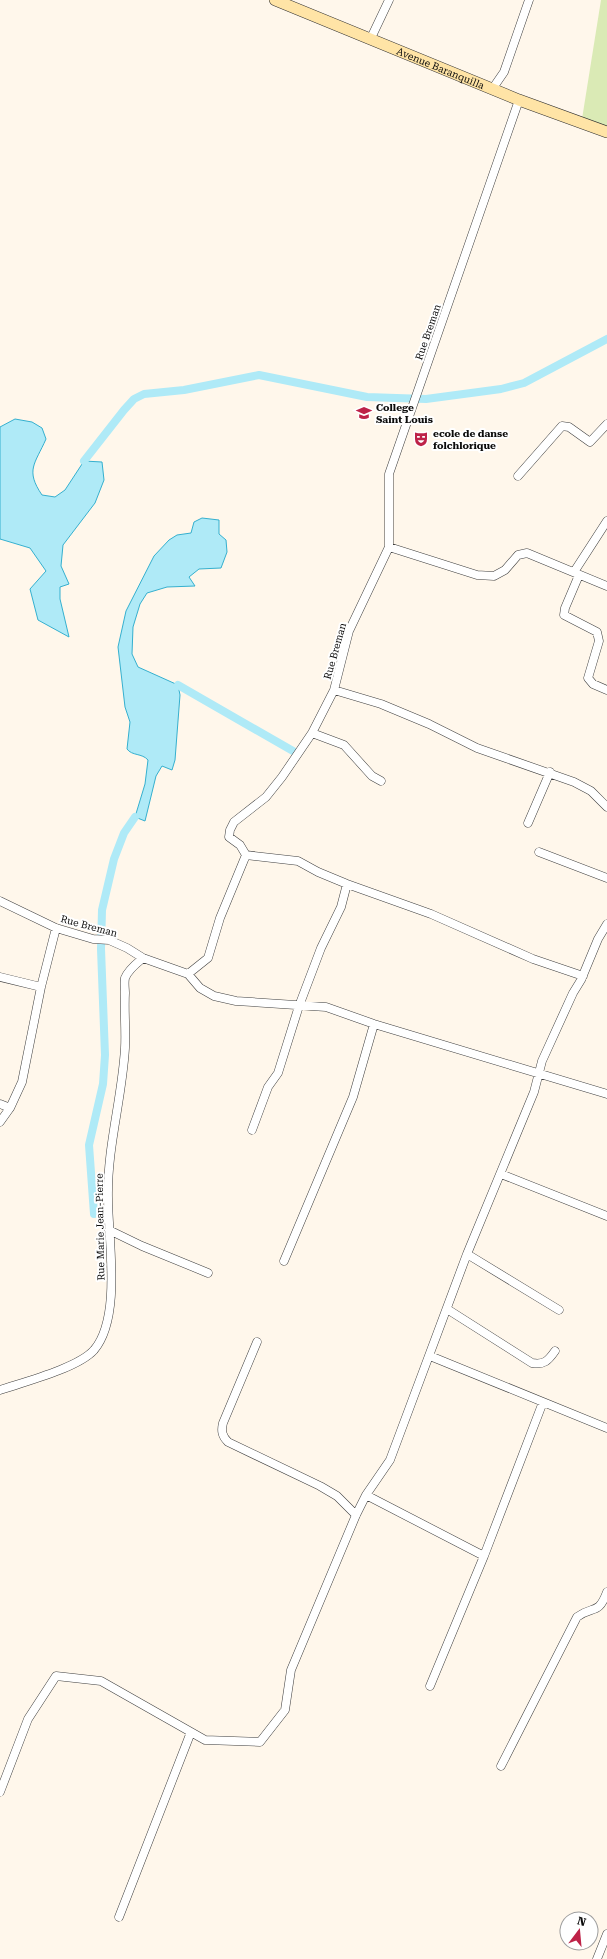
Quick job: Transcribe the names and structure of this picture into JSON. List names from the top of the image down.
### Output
{
  "streets": {
    "main road": ["Avenue Baranquilla"],
    "street": ["Rue Breman", "Rue Marie Jean-Pierre"]
  },
  "crossings": [
    ["Avenue Baranquilla", "Rue Breman"],
    ["Rue Breman", "Rue Marie Jean-Pierre"]
  ],
  "places": {
    "school or university": ["College Saint Louis"],
    "theatre": ["ecole de danse folchlorique"]
  },
  "north": "top"
}
